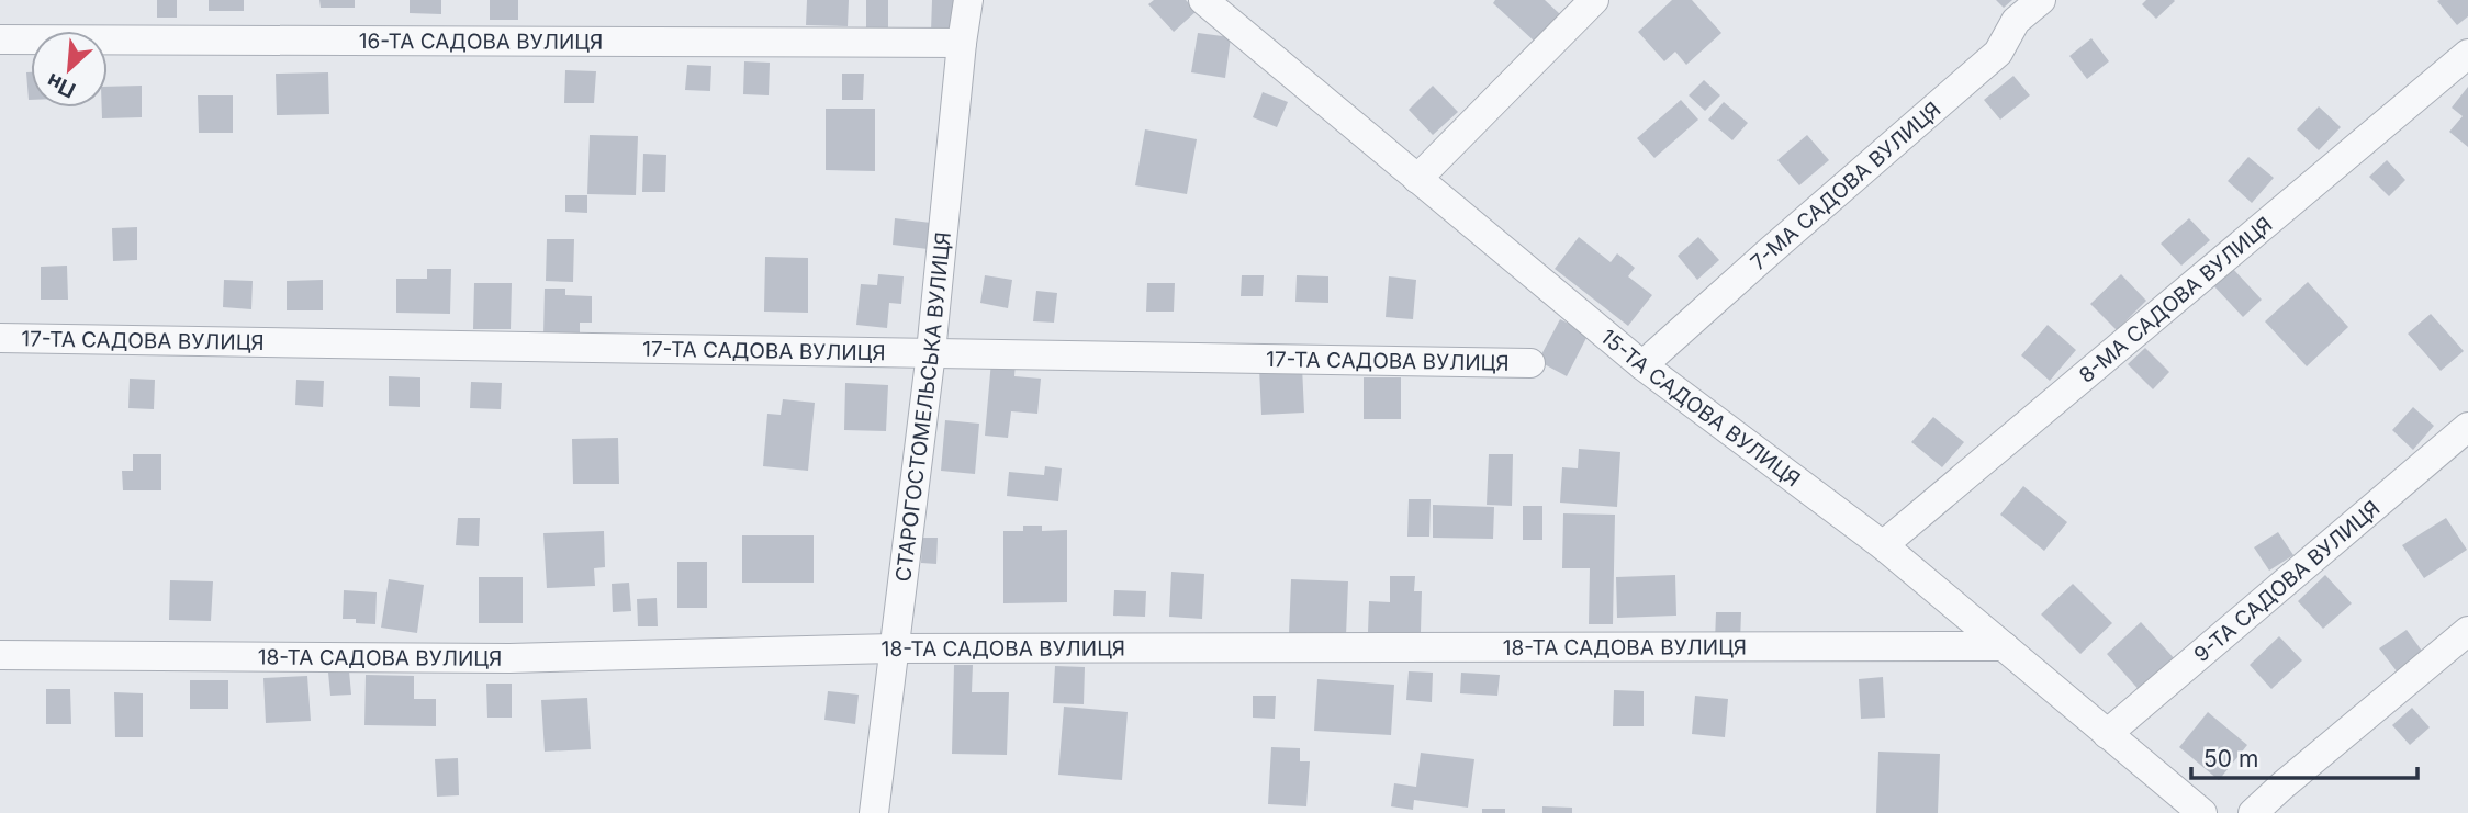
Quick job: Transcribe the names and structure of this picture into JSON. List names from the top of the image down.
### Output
{
  "streets": {
    "street": [
      "16-ТА САДОВА ВУЛИЦЯ",
      "7-МА САДОВА ВУЛИЦЯ",
      "8-МА САДОВА ВУЛИЦЯ",
      "17-ТА САДОВА ВУЛИЦЯ",
      "СТАРОГОСТОМЕЛЬСЬКА ВУЛИЦЯ",
      "15-ТА САДОВА ВУЛИЦЯ",
      "9-ТА САДОВА ВУЛИЦЯ",
      "18-ТА САДОВА ВУЛИЦЯ"
    ]
  },
  "crossings": [
    ["16-ТА САДОВА ВУЛИЦЯ", "СТАРОГОСТОМЕЛЬСЬКА ВУЛИЦЯ"],
    ["7-МА САДОВА ВУЛИЦЯ", "15-ТА САДОВА ВУЛИЦЯ"],
    ["8-МА САДОВА ВУЛИЦЯ", "15-ТА САДОВА ВУЛИЦЯ"],
    ["17-ТА САДОВА ВУЛИЦЯ", "СТАРОГОСТОМЕЛЬСЬКА ВУЛИЦЯ"],
    ["СТАРОГОСТОМЕЛЬСЬКА ВУЛИЦЯ", "18-ТА САДОВА ВУЛИЦЯ"],
    ["15-ТА САДОВА ВУЛИЦЯ", "9-ТА САДОВА ВУЛИЦЯ"],
    ["15-ТА САДОВА ВУЛИЦЯ", "18-ТА САДОВА ВУЛИЦЯ"]
  ],
  "scale_bar": "50 m",
  "north": "bottom left"
}
